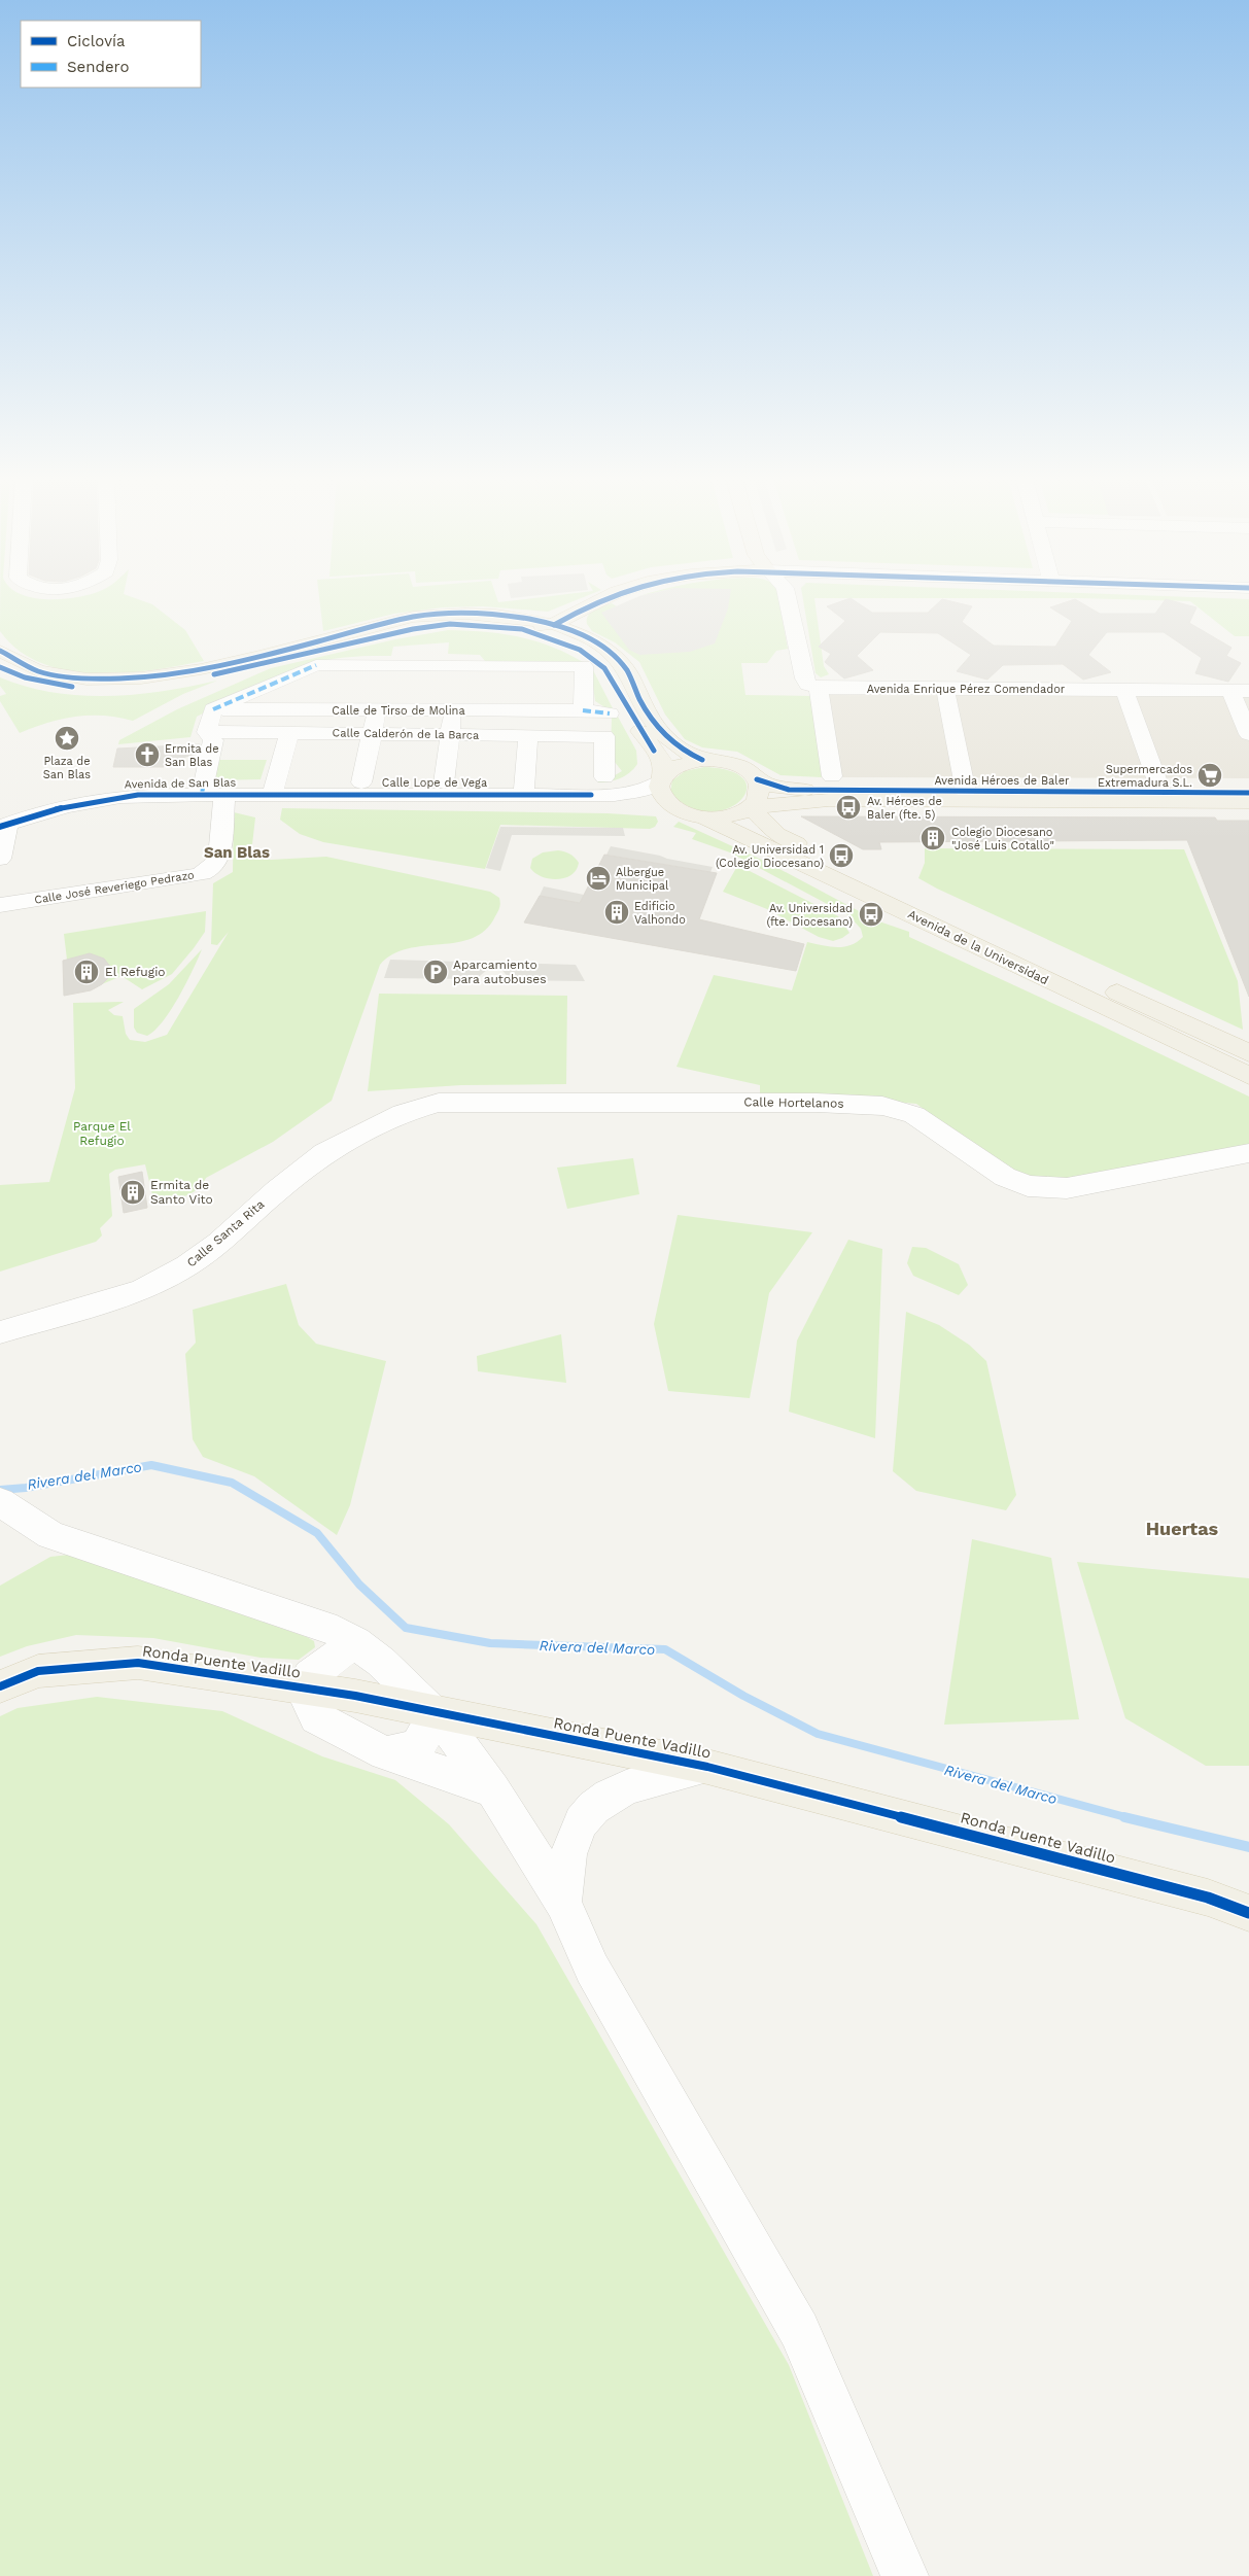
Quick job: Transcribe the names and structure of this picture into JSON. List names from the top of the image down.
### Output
{
  "streets": {
    "main road": ["Avenida Héroes de Baler", "Avenida de la Universidad", "Ronda Puente Vadillo"],
    "street": [
      "Avenida Enrique Pérez Comendador",
      "Calle de Tirso de Molina",
      "Calle Calderón de la Barca",
      "Calle Lope de Vega",
      "Avenida de San Blas",
      "Calle José Reveriego Pedrazo",
      "Calle Hortelanos",
      "Calle Santa Rita"
    ]
  },
  "crossings": [
    ["Calle Calderón de la Barca", "Calle Lope de Vega"],
    ["Avenida Héroes de Baler", "Calle Lope de Vega"],
    ["Avenida Héroes de Baler", "Avenida de la Universidad"],
    ["Calle Lope de Vega", "Avenida de San Blas"],
    ["Calle Lope de Vega", "Avenida de la Universidad"],
    ["Avenida de San Blas", "Calle José Reveriego Pedrazo"],
    ["Calle Hortelanos", "Calle Santa Rita"]
  ],
  "districts": ["San Blas", "Huertas"],
  "water": ["Rivera del Marco"],
  "parks": ["Parque El Refugio"],
  "places": {
    "place": ["Plaza de San Blas"],
    "church": ["Ermita de San Blas"],
    "supermarket": ["Supermercados Extremadura S.L."],
    "bus stop": ["Av. Héroes de Baler (fte. 5)", "Av. Universidad 1 (Colegio Diocesano)", "Av. Universidad (fte. Diocesano)"],
    "building": [
      "Colegio Diocesano \"José Luis Cotallo\"",
      "Edificio Valhondo",
      "El Refugio",
      "Ermita de Santo Vito"
    ],
    "hotel": ["Albergue Municipal"],
    "parking": ["Aparcamiento para autobuses"]
  },
  "legend": ["Ciclovía", "Sendero"]
}
